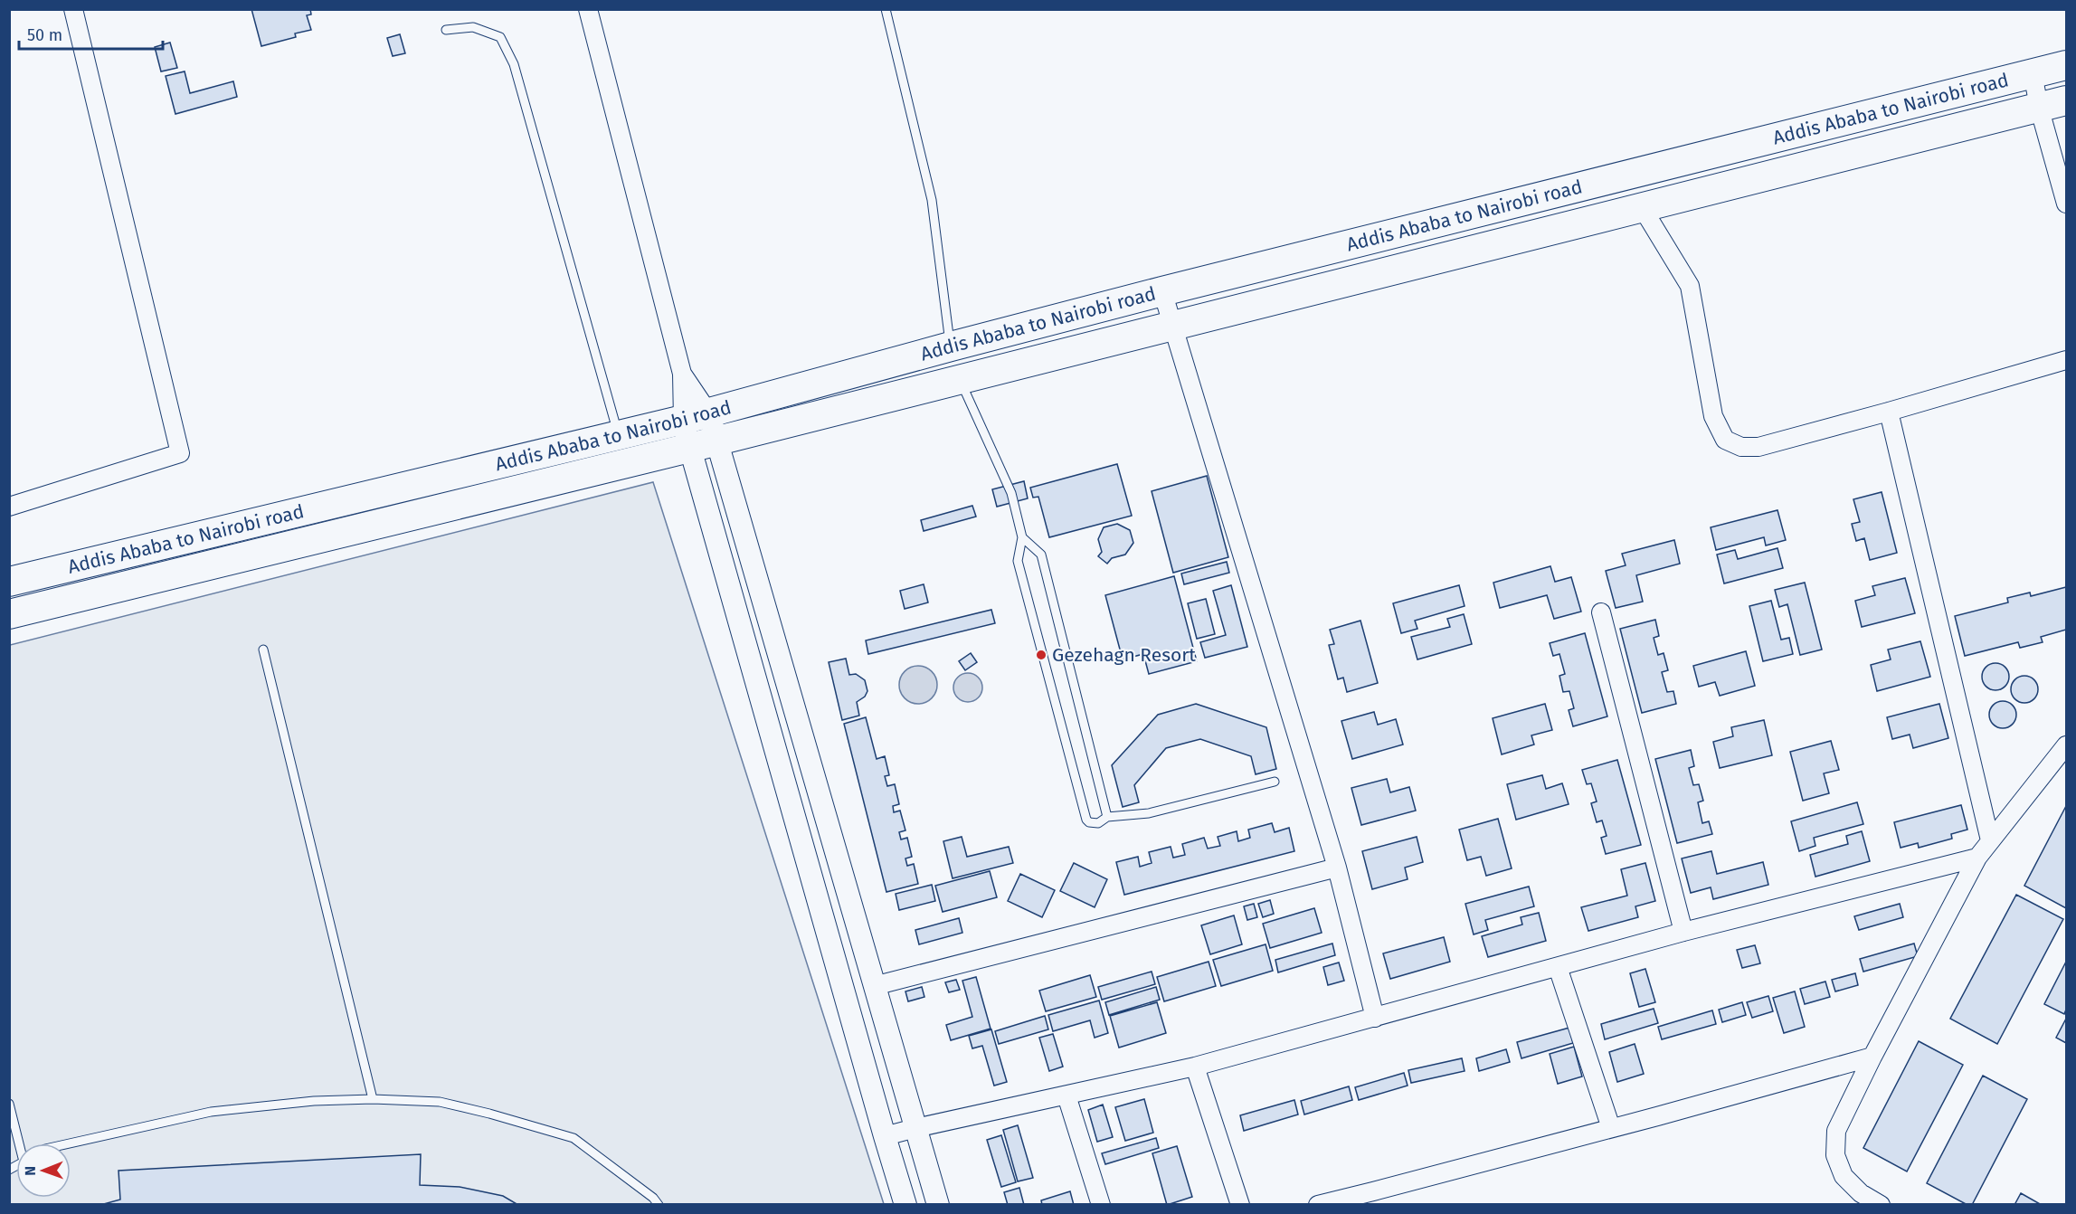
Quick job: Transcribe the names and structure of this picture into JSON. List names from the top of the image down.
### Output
{
  "streets": {
    "highway": ["Addis Ababa to Nairobi road"]
  },
  "places": ["Gezehagn Resort"],
  "scale_bar": "50 m",
  "north": "left"
}
